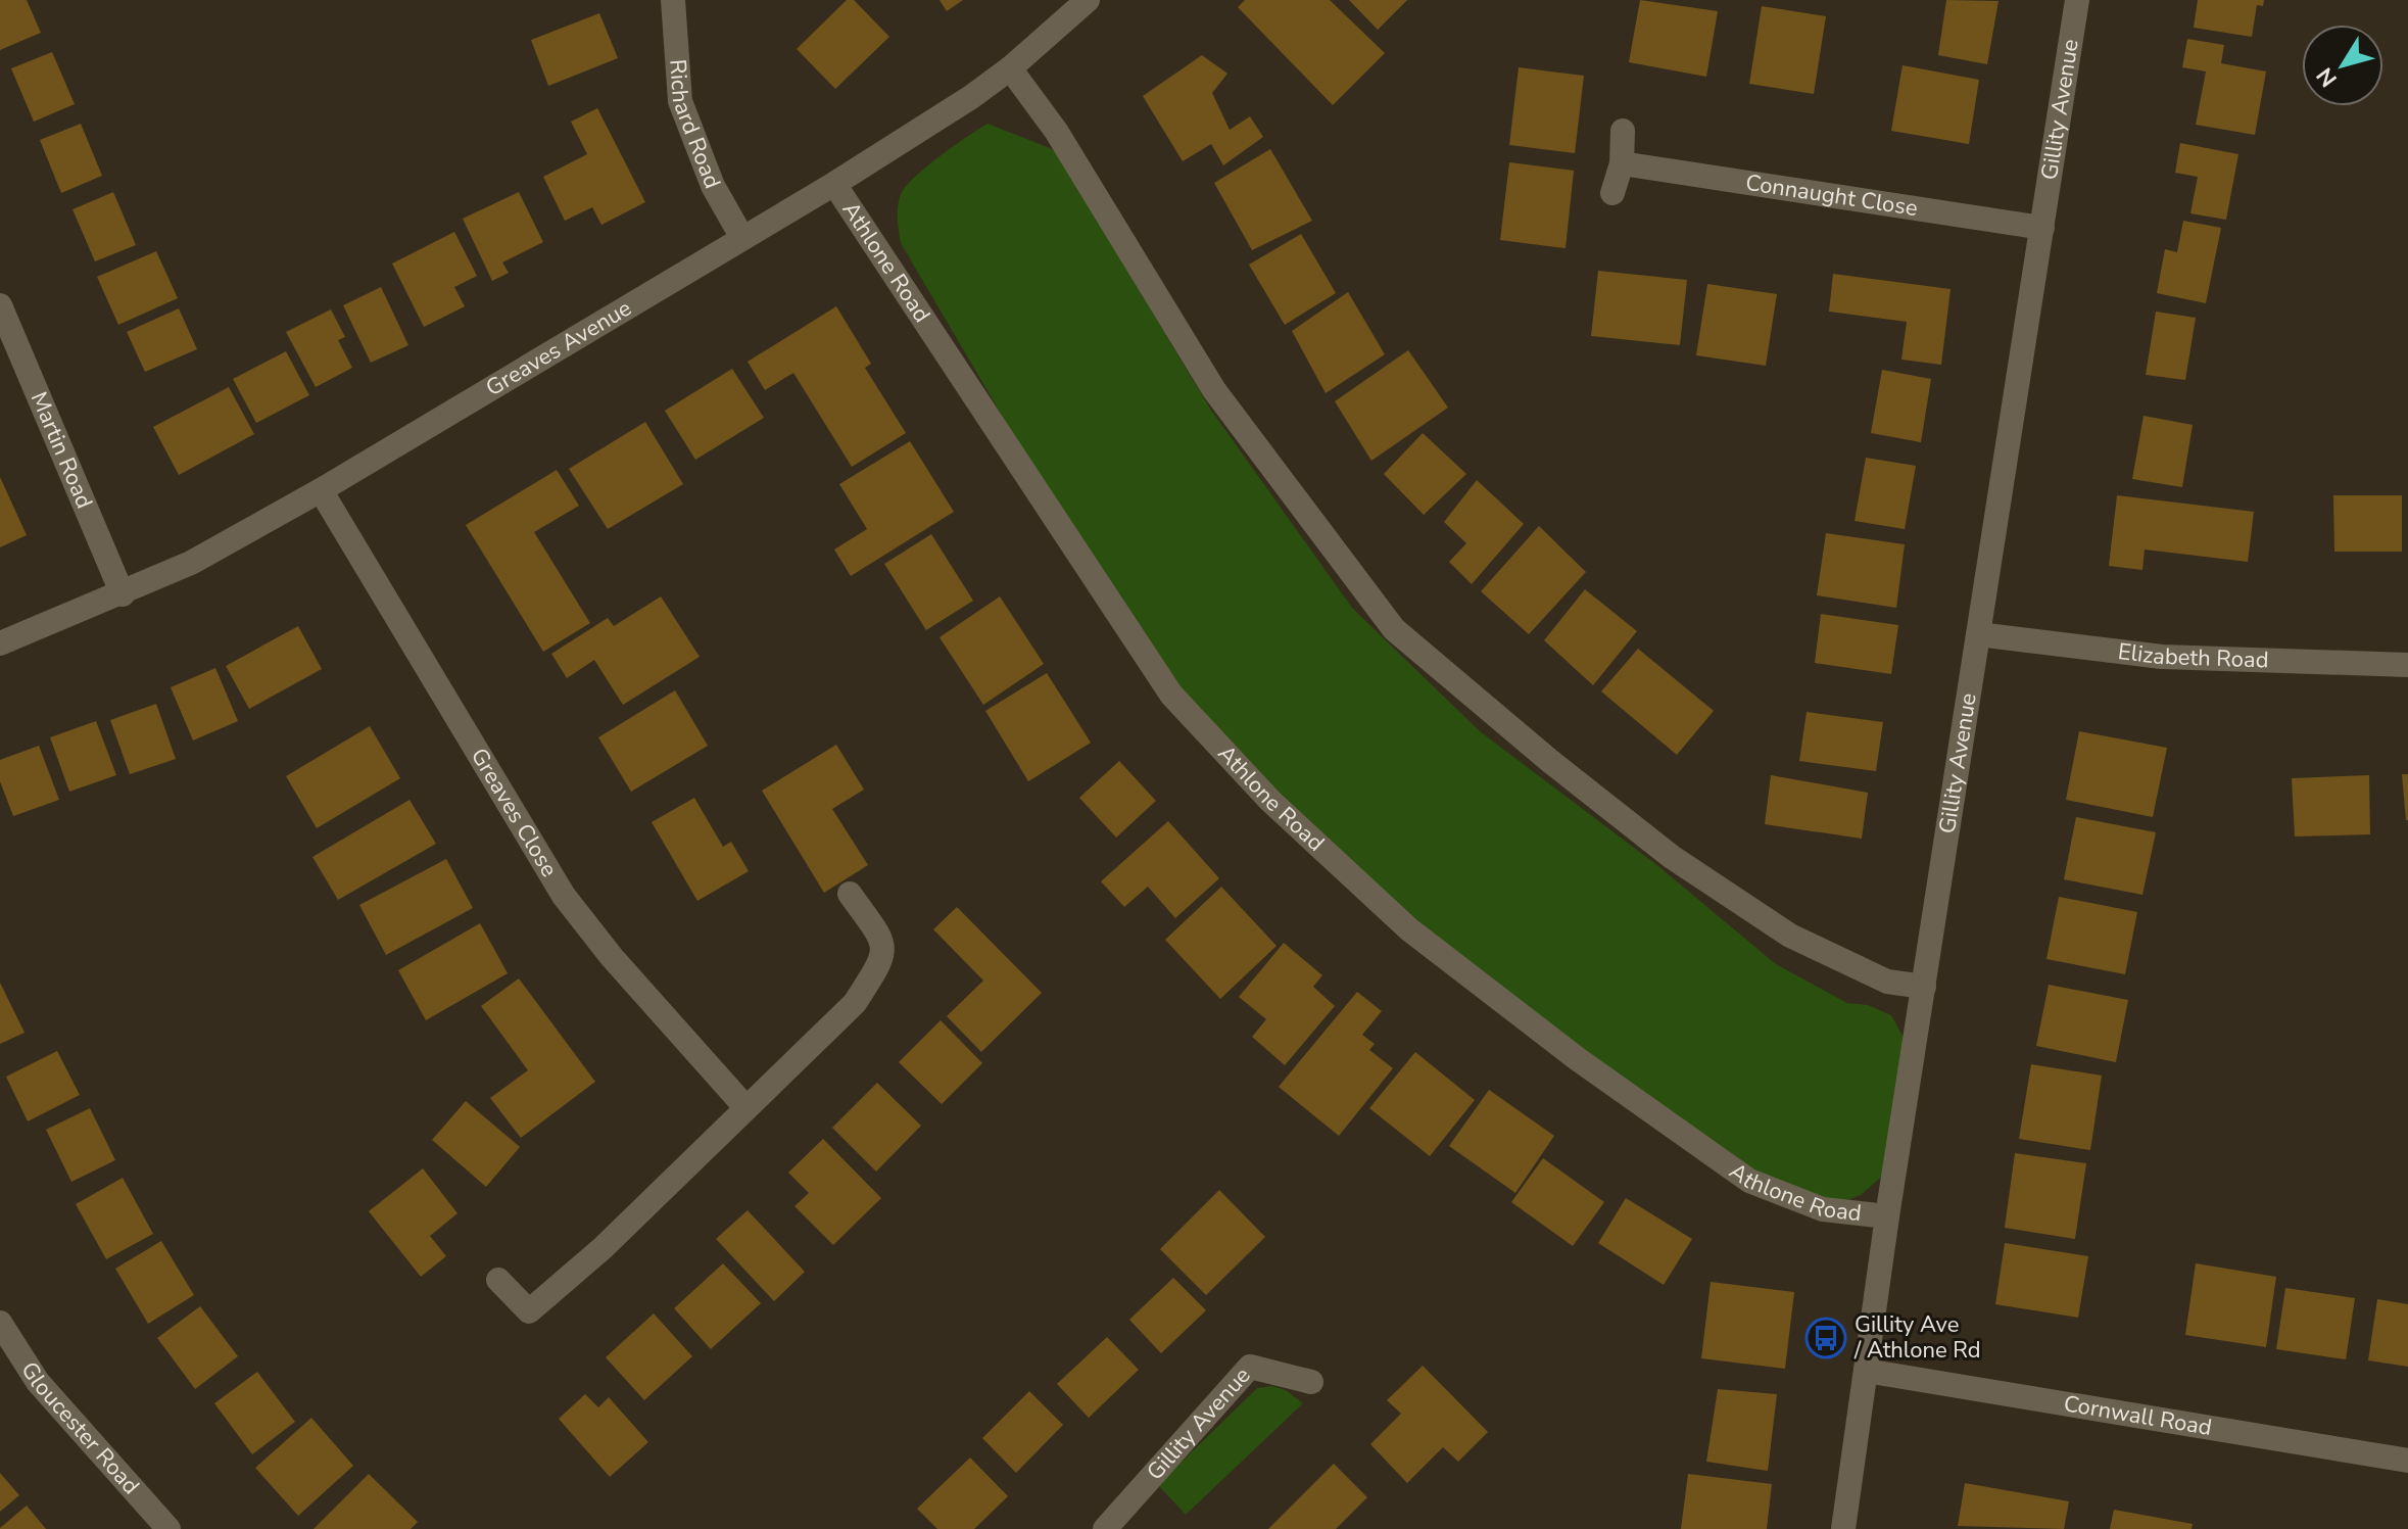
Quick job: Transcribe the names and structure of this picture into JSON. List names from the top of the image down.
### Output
{
  "streets": {
    "street": [
      "Gillity Avenue",
      "Richard Road",
      "Connaught Close",
      "Athlone Road",
      "Greaves Avenue",
      "Martin Road",
      "Elizabeth Road",
      "Greaves Close",
      "Cornwall Road",
      "Gloucester Road"
    ]
  },
  "crossings": [
    ["Gillity Avenue", "Connaught Close"],
    ["Gillity Avenue", "Athlone Road"],
    ["Gillity Avenue", "Elizabeth Road"],
    ["Gillity Avenue", "Cornwall Road"],
    ["Richard Road", "Greaves Avenue"],
    ["Athlone Road", "Greaves Avenue"],
    ["Greaves Avenue", "Martin Road"],
    ["Greaves Avenue", "Greaves Close"]
  ],
  "places": {
    "bus stop": ["Gillity Ave / Athlone Rd"]
  },
  "north": "bottom left"
}
